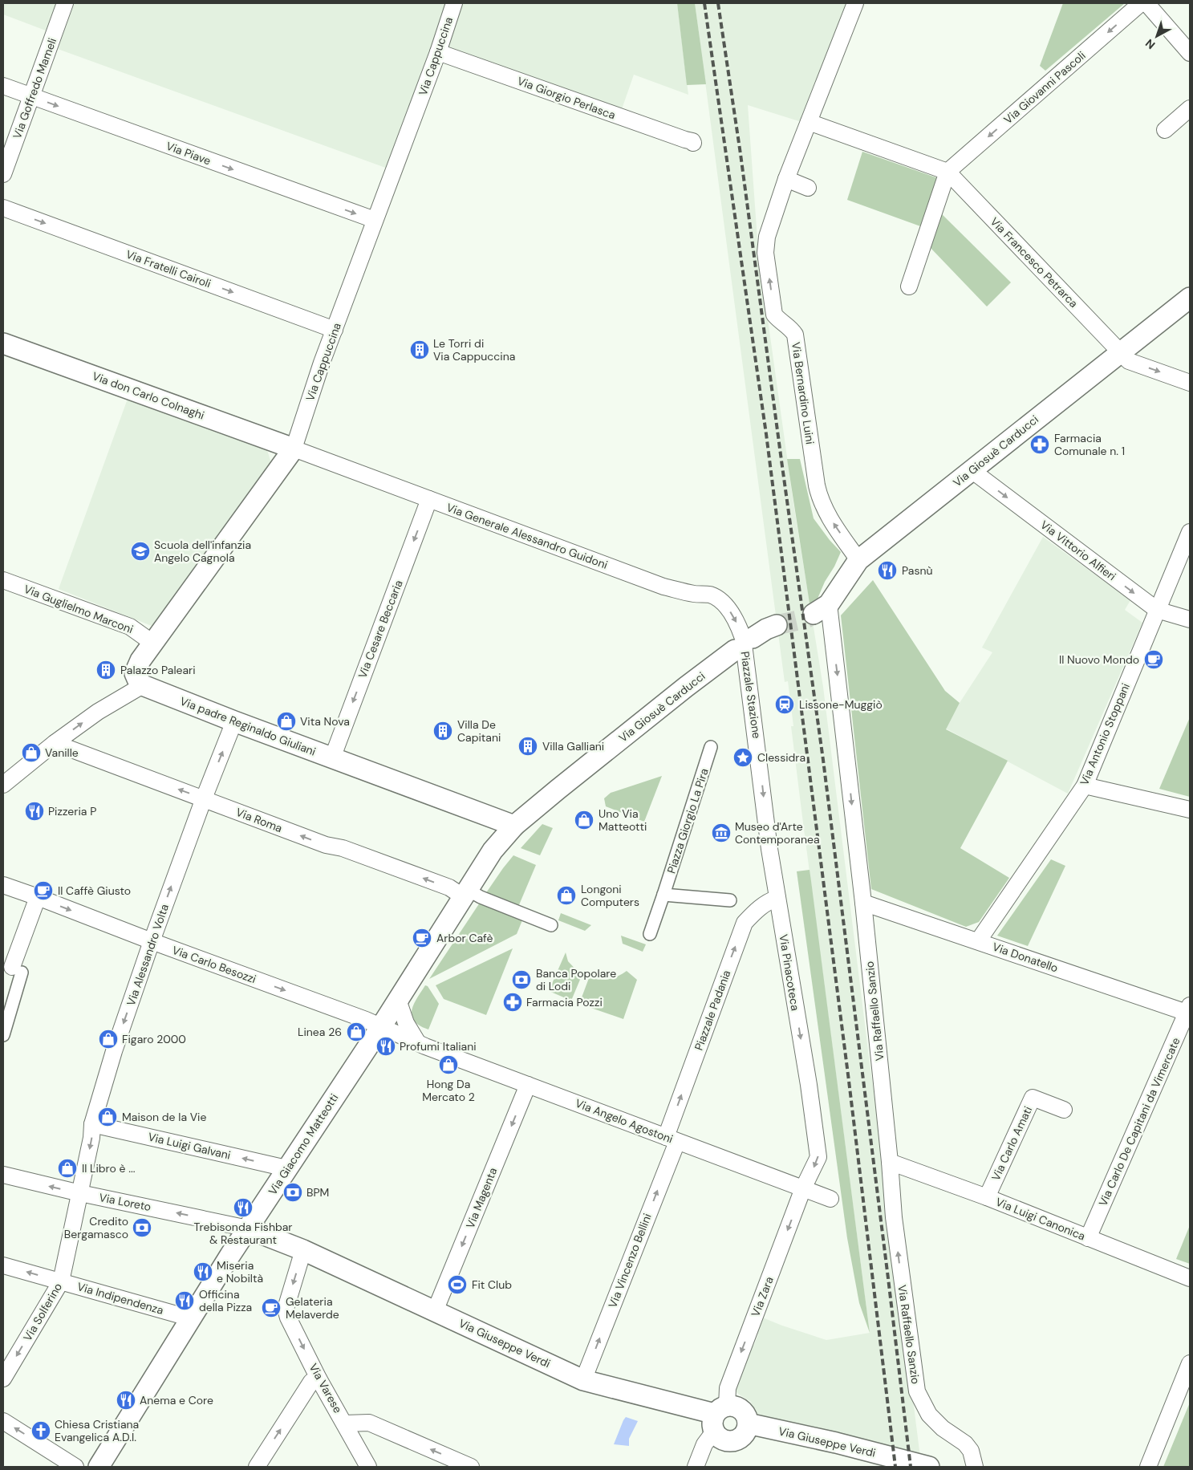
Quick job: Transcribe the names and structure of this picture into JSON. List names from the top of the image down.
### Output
{
  "streets": {
    "street": [
      "Via Cappuccina",
      "Via Giovanni Pascoli",
      "Via Goffredo Mameli",
      "Via Giorgio Perlasca",
      "Via Piave",
      "Via Francesco Petrarca",
      "Via Fratelli Cairoli",
      "Via Bernardino Luini",
      "Via don Carlo Colnaghi",
      "Via Giosuè Carducci",
      "Via Generale Alessandro Guidoni",
      "Via Vittorio Alfieri",
      "Via Guglielmo Marconi",
      "Via Cesare Beccaria",
      "Piazzale Stazione",
      "Via padre Reginaldo Giuliani",
      "Via Antonio Stoppani",
      "Via Roma",
      "Piazza Giorgio La Pira",
      "Via Alessandro Volta",
      "Via Donatello",
      "Via Carlo Besozzi",
      "Via Pinacoteca",
      "Piazzale Padania",
      "Via Raffaello Sanzio",
      "Via Angelo Agostoni",
      "Via Carlo De Capitani da Vimercate",
      "Via Carlo Amati",
      "Via Giacomo Matteotti",
      "Via Luigi Galvani",
      "Via Magenta",
      "Via Loreto",
      "Via Luigi Canonica",
      "Via Vincenzo Bellini",
      "Via Zara",
      "Via Indipendenza",
      "Via Solferino",
      "Via Giuseppe Verdi",
      "Via Varese"
    ]
  },
  "crossings": [
    ["Via Cappuccina", "Via Giorgio Perlasca"],
    ["Via Cappuccina", "Via Piave"],
    ["Via Cappuccina", "Via Fratelli Cairoli"],
    ["Via Cappuccina", "Via don Carlo Colnaghi"],
    ["Via Cappuccina", "Via Generale Alessandro Guidoni"],
    ["Via Cappuccina", "Via Guglielmo Marconi"],
    ["Via Cappuccina", "Via padre Reginaldo Giuliani"],
    ["Via Giovanni Pascoli", "Via Francesco Petrarca"],
    ["Via Goffredo Mameli", "Via Piave"],
    ["Via Francesco Petrarca", "Via Bernardino Luini"],
    ["Via Francesco Petrarca", "Via Giosuè Carducci"],
    ["Via Bernardino Luini", "Via Giosuè Carducci"],
    ["Via don Carlo Colnaghi", "Via Generale Alessandro Guidoni"],
    ["Via Giosuè Carducci", "Via Generale Alessandro Guidoni"],
    ["Via Giosuè Carducci", "Via Vittorio Alfieri"],
    ["Via Giosuè Carducci", "Piazzale Stazione"],
    ["Via Giosuè Carducci", "Via padre Reginaldo Giuliani"],
    ["Via Giosuè Carducci", "Via Raffaello Sanzio"],
    ["Via Giosuè Carducci", "Via Giacomo Matteotti"],
    ["Via Generale Alessandro Guidoni", "Via Cesare Beccaria"],
    ["Via Generale Alessandro Guidoni", "Piazzale Stazione"],
    ["Via Vittorio Alfieri", "Via Antonio Stoppani"],
    ["Via Cesare Beccaria", "Via padre Reginaldo Giuliani"],
    ["Piazzale Stazione", "Via Pinacoteca"],
    ["Via padre Reginaldo Giuliani", "Via Alessandro Volta"],
    ["Via padre Reginaldo Giuliani", "Via Giacomo Matteotti"],
    ["Via Antonio Stoppani", "Via Donatello"],
    ["Via Roma", "Via Alessandro Volta"],
    ["Via Roma", "Via Giacomo Matteotti"],
    ["Via Alessandro Volta", "Via Carlo Besozzi"],
    ["Via Alessandro Volta", "Via Luigi Galvani"],
    ["Via Alessandro Volta", "Via Loreto"],
    ["Via Alessandro Volta", "Via Solferino"],
    ["Via Donatello", "Via Raffaello Sanzio"],
    ["Via Donatello", "Via Carlo De Capitani da Vimercate"],
    ["Via Carlo Besozzi", "Via Angelo Agostoni"],
    ["Via Carlo Besozzi", "Via Giacomo Matteotti"],
    ["Via Pinacoteca", "Piazzale Padania"],
    ["Via Pinacoteca", "Via Angelo Agostoni"],
    ["Via Pinacoteca", "Via Zara"],
    ["Piazzale Padania", "Via Angelo Agostoni"],
    ["Piazzale Padania", "Via Vincenzo Bellini"],
    ["Via Raffaello Sanzio", "Via Luigi Canonica"],
    ["Via Angelo Agostoni", "Via Giacomo Matteotti"],
    ["Via Angelo Agostoni", "Via Magenta"],
    ["Via Angelo Agostoni", "Via Vincenzo Bellini"],
    ["Via Angelo Agostoni", "Via Zara"],
    ["Via Carlo De Capitani da Vimercate", "Via Luigi Canonica"],
    ["Via Carlo Amati", "Via Luigi Canonica"],
    ["Via Giacomo Matteotti", "Via Luigi Galvani"],
    ["Via Giacomo Matteotti", "Via Loreto"],
    ["Via Giacomo Matteotti", "Via Indipendenza"],
    ["Via Giacomo Matteotti", "Via Giuseppe Verdi"],
    ["Via Magenta", "Via Giuseppe Verdi"],
    ["Via Loreto", "Via Solferino"],
    ["Via Loreto", "Via Giuseppe Verdi"],
    ["Via Vincenzo Bellini", "Via Giuseppe Verdi"],
    ["Via Zara", "Via Giuseppe Verdi"],
    ["Via Indipendenza", "Via Solferino"],
    ["Via Giuseppe Verdi", "Via Varese"]
  ],
  "one_way": [
    "Via Giovanni Pascoli",
    "Via Piave",
    "Via Fratelli Cairoli",
    "Via Bernardino Luini",
    "Via Generale Alessandro Guidoni",
    "Via Vittorio Alfieri",
    "Via Cesare Beccaria",
    "Via Roma",
    "Via Carlo Besozzi",
    "Via Pinacoteca",
    "Piazzale Padania",
    "Via Luigi Galvani",
    "Via Magenta",
    "Via Loreto",
    "Via Vincenzo Bellini",
    "Via Zara",
    "Via Solferino",
    "Via Varese"
  ],
  "places": {
    "building": [
      "Le Torri di Via Cappuccina",
      "Palazzo Paleari",
      "Villa De Capitani",
      "Villa Galliani"
    ],
    "pharmacy": ["Farmacia Comunale n. 1", "Farmacia Pozzi"],
    "school or university": ["Scuola dell'infanzia Angelo Cagnola"],
    "restaurant": [
      "Pasnù",
      "Pizzeria P",
      "Profumi Italiani",
      "Trebisonda Fishbar & Restaurant",
      "Miseria e Nobiltà",
      "Officina della Pizza",
      "Anema e Core"
    ],
    "cafe": [
      "Il Nuovo Mondo",
      "Il Caffè Giusto",
      "Arbor Cafè",
      "Gelateria Melaverde"
    ],
    "station": ["Lissone-Muggiò"],
    "shop": [
      "Vita Nova",
      "Vanille",
      "Uno Via Matteotti",
      "Longoni Computers",
      "Linea 26",
      "Figaro 2000",
      "Hong Da Mercato 2",
      "Maison de la Vie",
      "Il Libro è ..."
    ],
    "place": ["Clessidra"],
    "museum": ["Museo d'Arte Contemporanea"],
    "bank": ["Banca Popolare di Lodi", "BPM", "Credito Bergamasco"],
    "sports": ["Fit Club"],
    "church": ["Chiesa Cristiana Evangelica A.D.I."]
  },
  "north": "bottom left"
}
